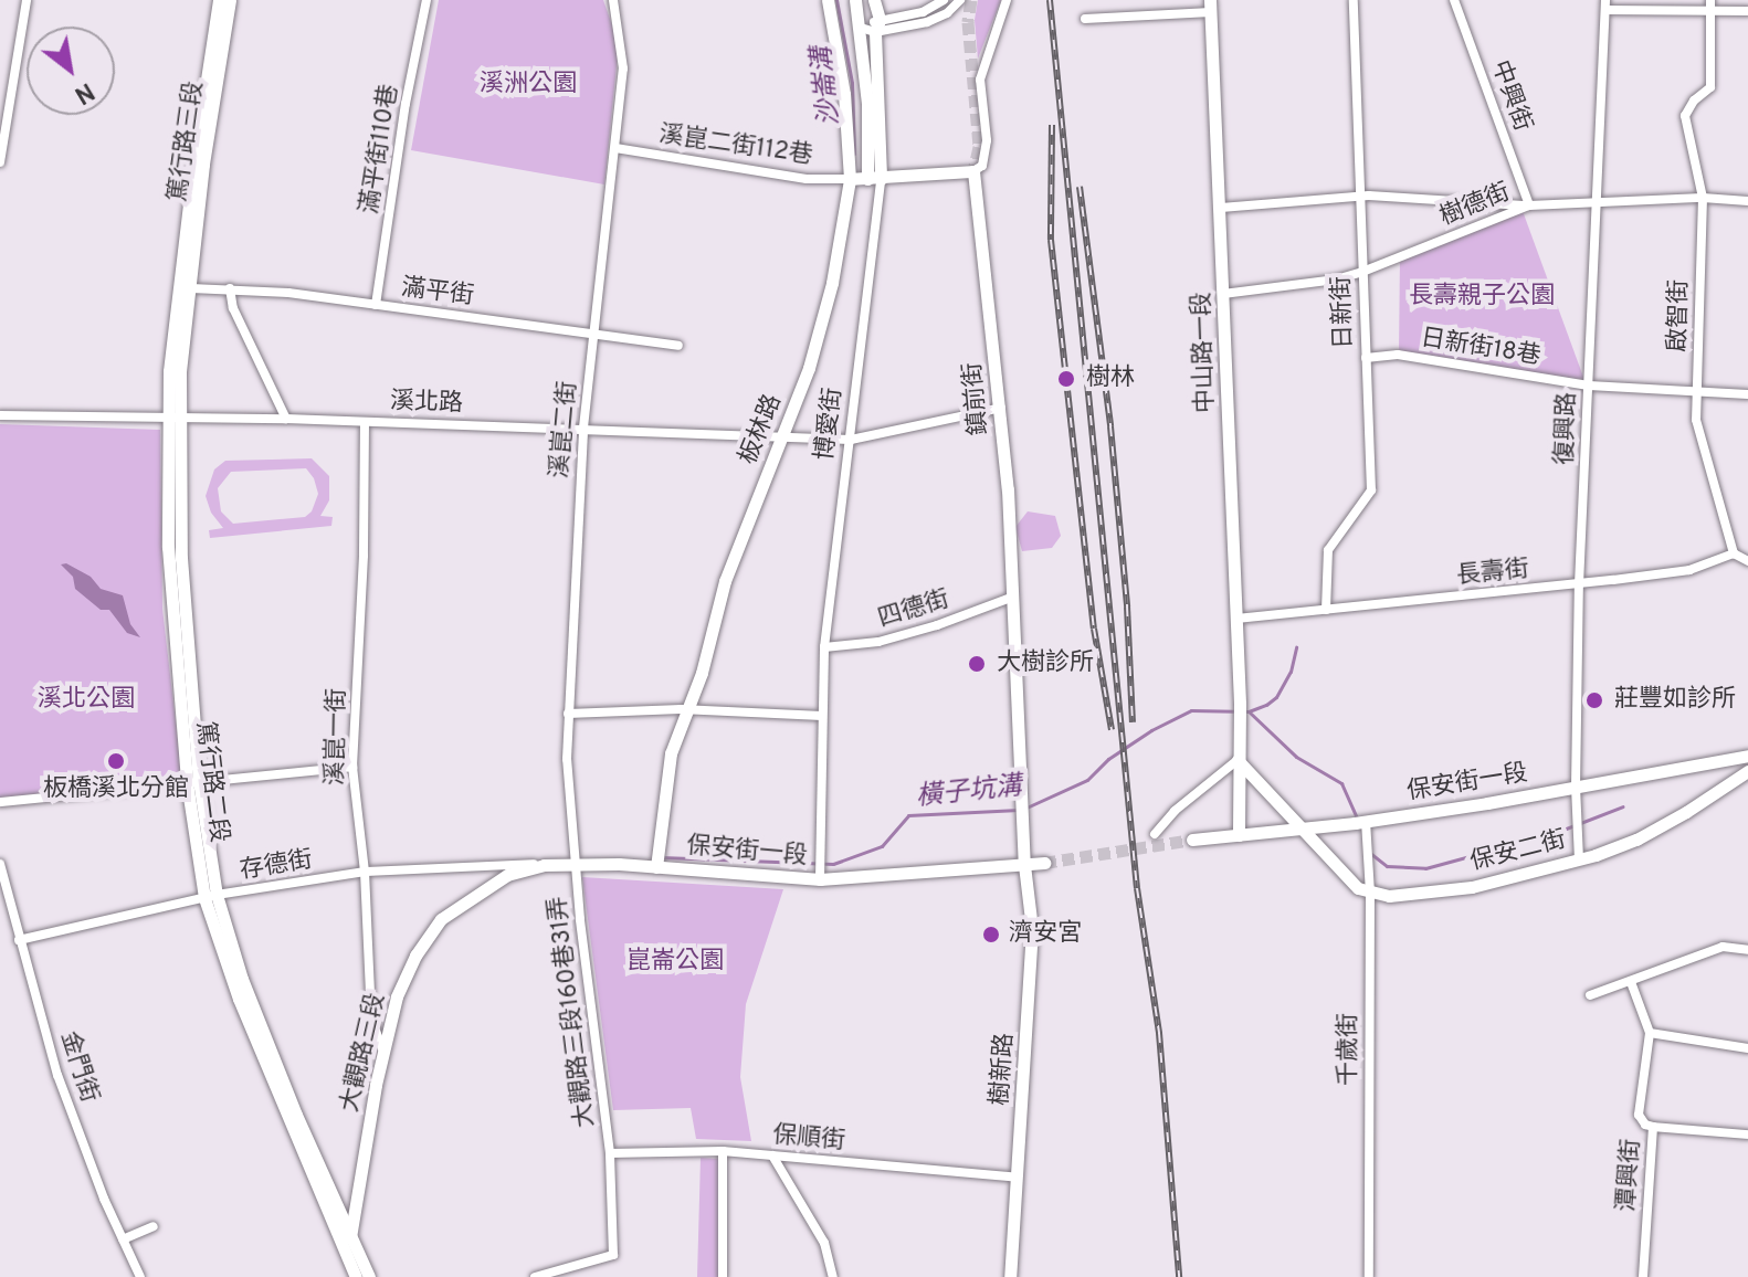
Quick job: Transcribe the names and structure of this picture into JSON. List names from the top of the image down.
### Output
{
  "streets": {
    "street": [
      "中興街",
      "篤行路三段",
      "溪崑二街112巷",
      "滿平街110巷",
      "樹德街",
      "滿平街",
      "日新街",
      "啟智街",
      "日新街18巷",
      "中山路一段",
      "鎮前街",
      "溪北路",
      "博愛街",
      "復興路",
      "溪崑二街",
      "板林路",
      "長壽街",
      "四德街",
      "溪崑一街",
      "篤行路二段",
      "保安街一段",
      "保安二街",
      "存德街",
      "大觀路三段160巷31弄",
      "千歲街",
      "大觀路三段",
      "金門街",
      "樹新路",
      "保順街",
      "潭興街"
    ]
  },
  "crossings": [
    ["中興街", "樹德街"],
    ["篤行路三段", "滿平街"],
    ["篤行路三段", "篤行路二段"],
    ["溪崑二街112巷", "溪崑二街"],
    ["溪崑二街112巷", "板林路"],
    ["滿平街110巷", "滿平街"],
    ["樹德街", "日新街"],
    ["樹德街", "啟智街"],
    ["樹德街", "中山路一段"],
    ["樹德街", "復興路"],
    ["滿平街", "溪崑二街"],
    ["滿平街", "篤行路二段"],
    ["日新街", "日新街18巷"],
    ["日新街", "長壽街"],
    ["啟智街", "日新街18巷"],
    ["啟智街", "長壽街"],
    ["日新街18巷", "復興路"],
    ["中山路一段", "長壽街"],
    ["中山路一段", "保安街一段"],
    ["鎮前街", "溪北路"],
    ["鎮前街", "四德街"],
    ["鎮前街", "保安街一段"],
    ["鎮前街", "樹新路"],
    ["溪北路", "博愛街"],
    ["溪北路", "溪崑二街"],
    ["溪北路", "板林路"],
    ["溪北路", "溪崑一街"],
    ["溪北路", "篤行路二段"],
    ["博愛街", "四德街"],
    ["博愛街", "保安街一段"],
    ["復興路", "長壽街"],
    ["復興路", "保安街一段"],
    ["復興路", "保安二街"],
    ["溪崑二街", "大觀路三段160巷31弄"],
    ["溪崑二街", "大觀路三段"],
    ["板林路", "保安街一段"],
    ["板林路", "大觀路三段"],
    ["溪崑一街", "存德街"],
    ["溪崑一街", "大觀路三段"],
    ["篤行路二段", "存德街"],
    ["篤行路二段", "大觀路三段"],
    ["保安街一段", "千歲街"],
    ["保安街一段", "大觀路三段"],
    ["保安街一段", "樹新路"],
    ["保安二街", "千歲街"],
    ["存德街", "大觀路三段"],
    ["存德街", "金門街"],
    ["大觀路三段160巷31弄", "大觀路三段"],
    ["大觀路三段160巷31弄", "保順街"],
    ["樹新路", "保順街"]
  ],
  "water": ["沙崙溝", "橫子坑溝"],
  "parks": [
    "溪洲公園",
    "長壽親子公園",
    "溪北公園",
    "崑崙公園"
  ],
  "places": [
    "樹林",
    "大樹診所",
    "莊豐如診所",
    "板橋溪北分館",
    "濟安宮"
  ],
  "north": "bottom right"
}
